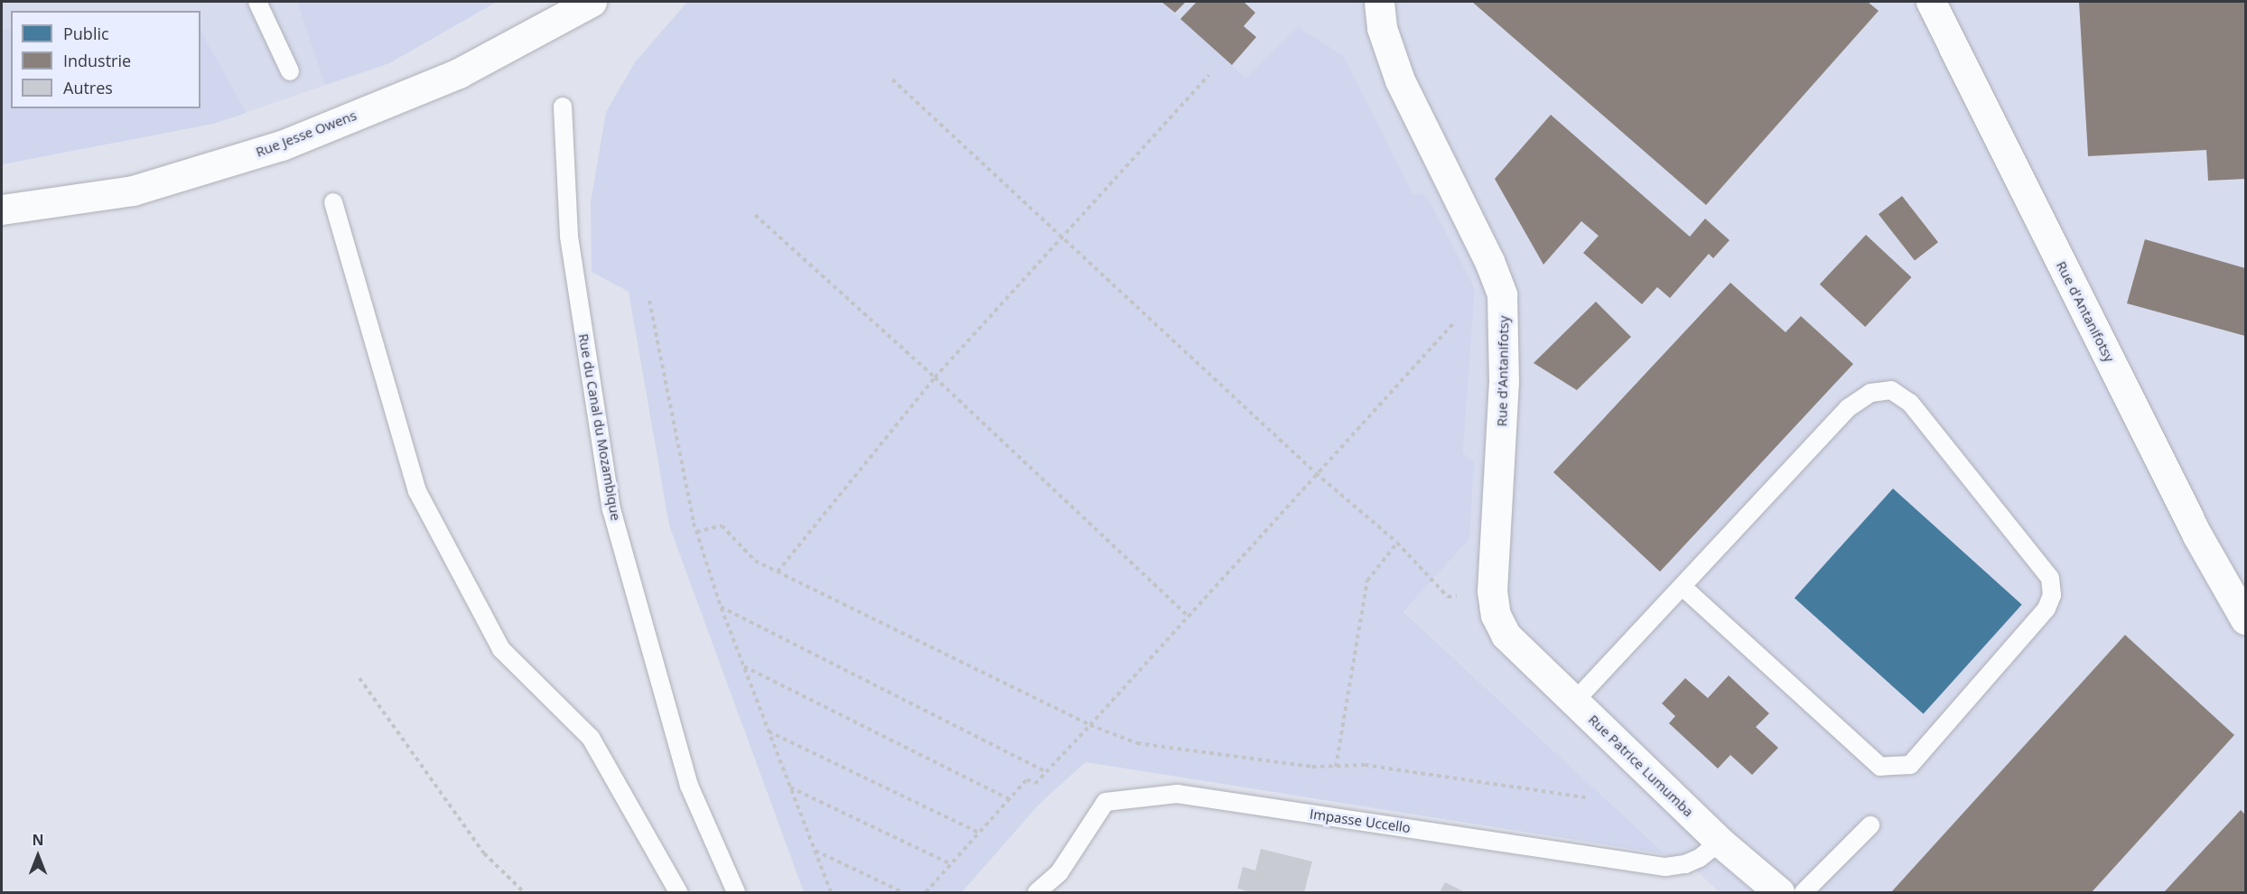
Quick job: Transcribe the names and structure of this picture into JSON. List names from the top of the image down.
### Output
{
  "streets": {
    "street": ["Rue Jesse Owens", "Rue d'Antanifotsy", "Rue Patrice Lumumba"],
    "lane": ["Rue du Canal du Mozambique", "Impasse Uccello"]
  },
  "crossings": [
    ["Rue d'Antanifotsy", "Rue Patrice Lumumba"],
    ["Rue Patrice Lumumba", "Impasse Uccello"]
  ],
  "legend": ["Public", "Industrie", "Autres"],
  "north": "top"
}
